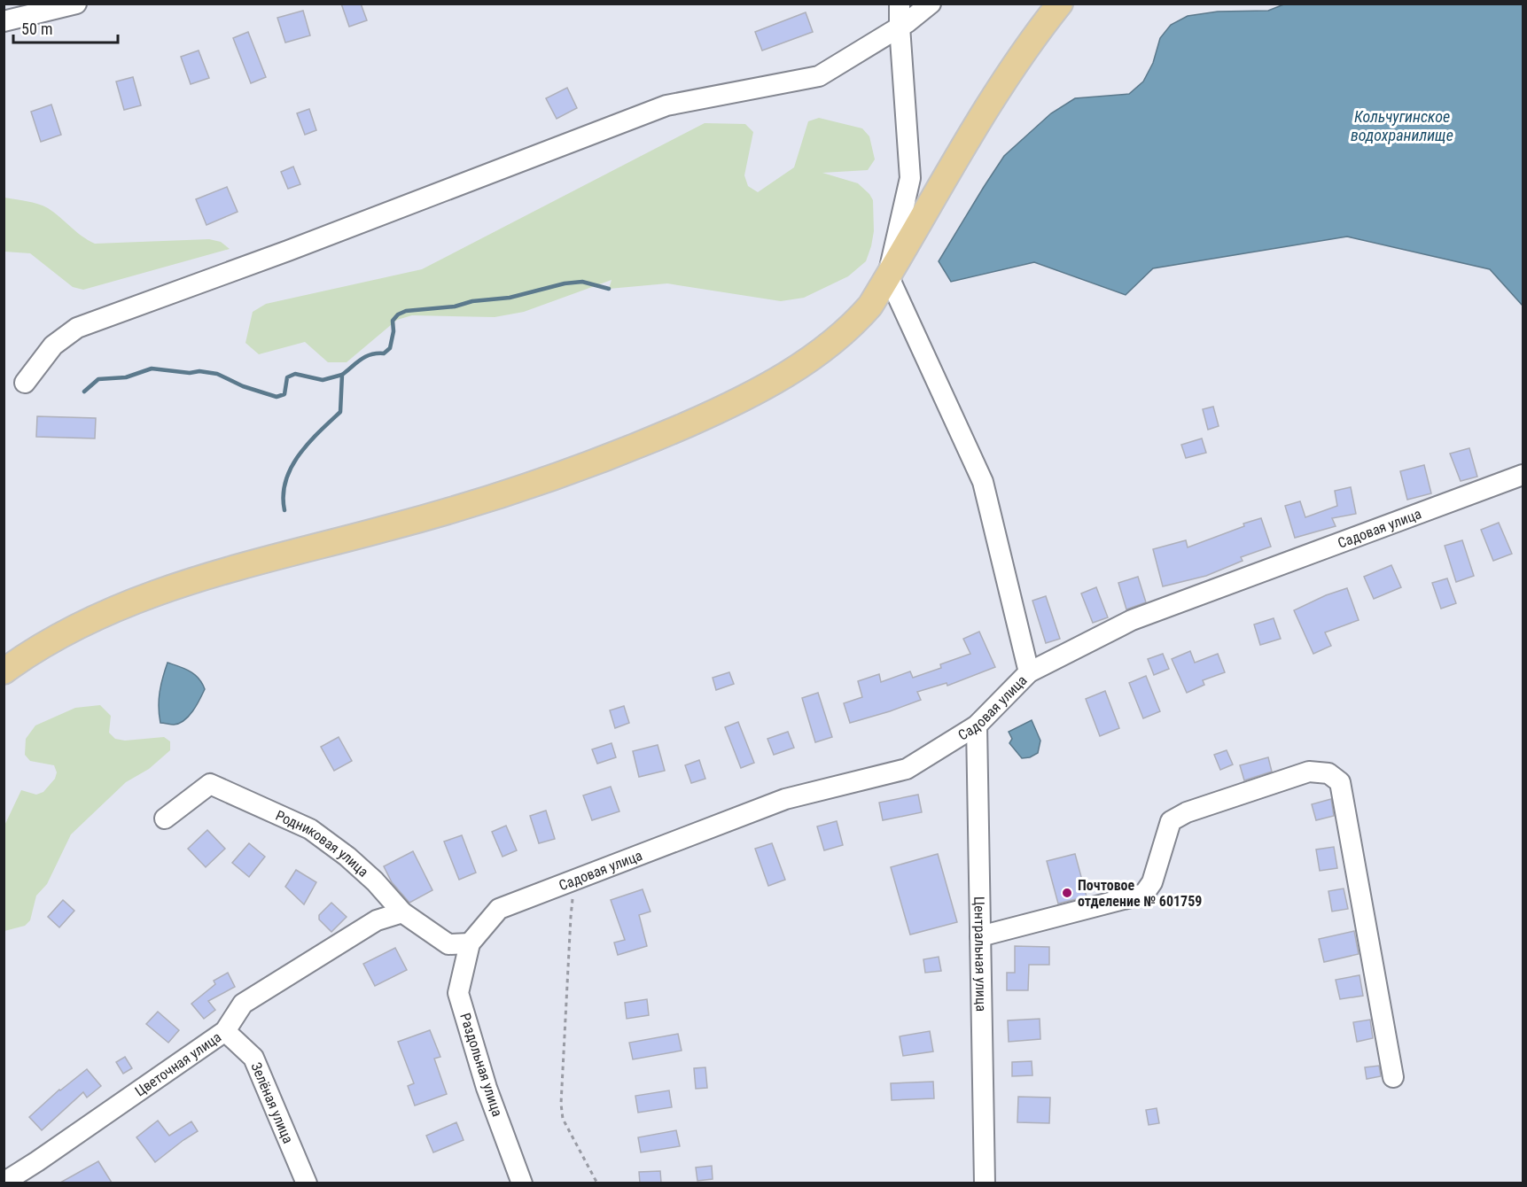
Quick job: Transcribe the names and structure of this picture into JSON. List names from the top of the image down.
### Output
{
  "streets": {
    "street": [
      "Садовая улица",
      "Родниковая улица",
      "Центральная улица",
      "Цветочная улица",
      "Раздольная улица",
      "Зелёная улица"
    ]
  },
  "crossings": [
    ["Садовая улица", "Родниковая улица"],
    ["Садовая улица", "Центральная улица"],
    ["Садовая улица", "Раздольная улица"],
    ["Родниковая улица", "Цветочная улица"],
    ["Родниковая улица", "Раздольная улица"],
    ["Цветочная улица", "Зелёная улица"]
  ],
  "water": ["Кольчугинское водохранилище"],
  "places": ["Почтовое отделение № 601759"],
  "scale_bar": "50 m"
}
